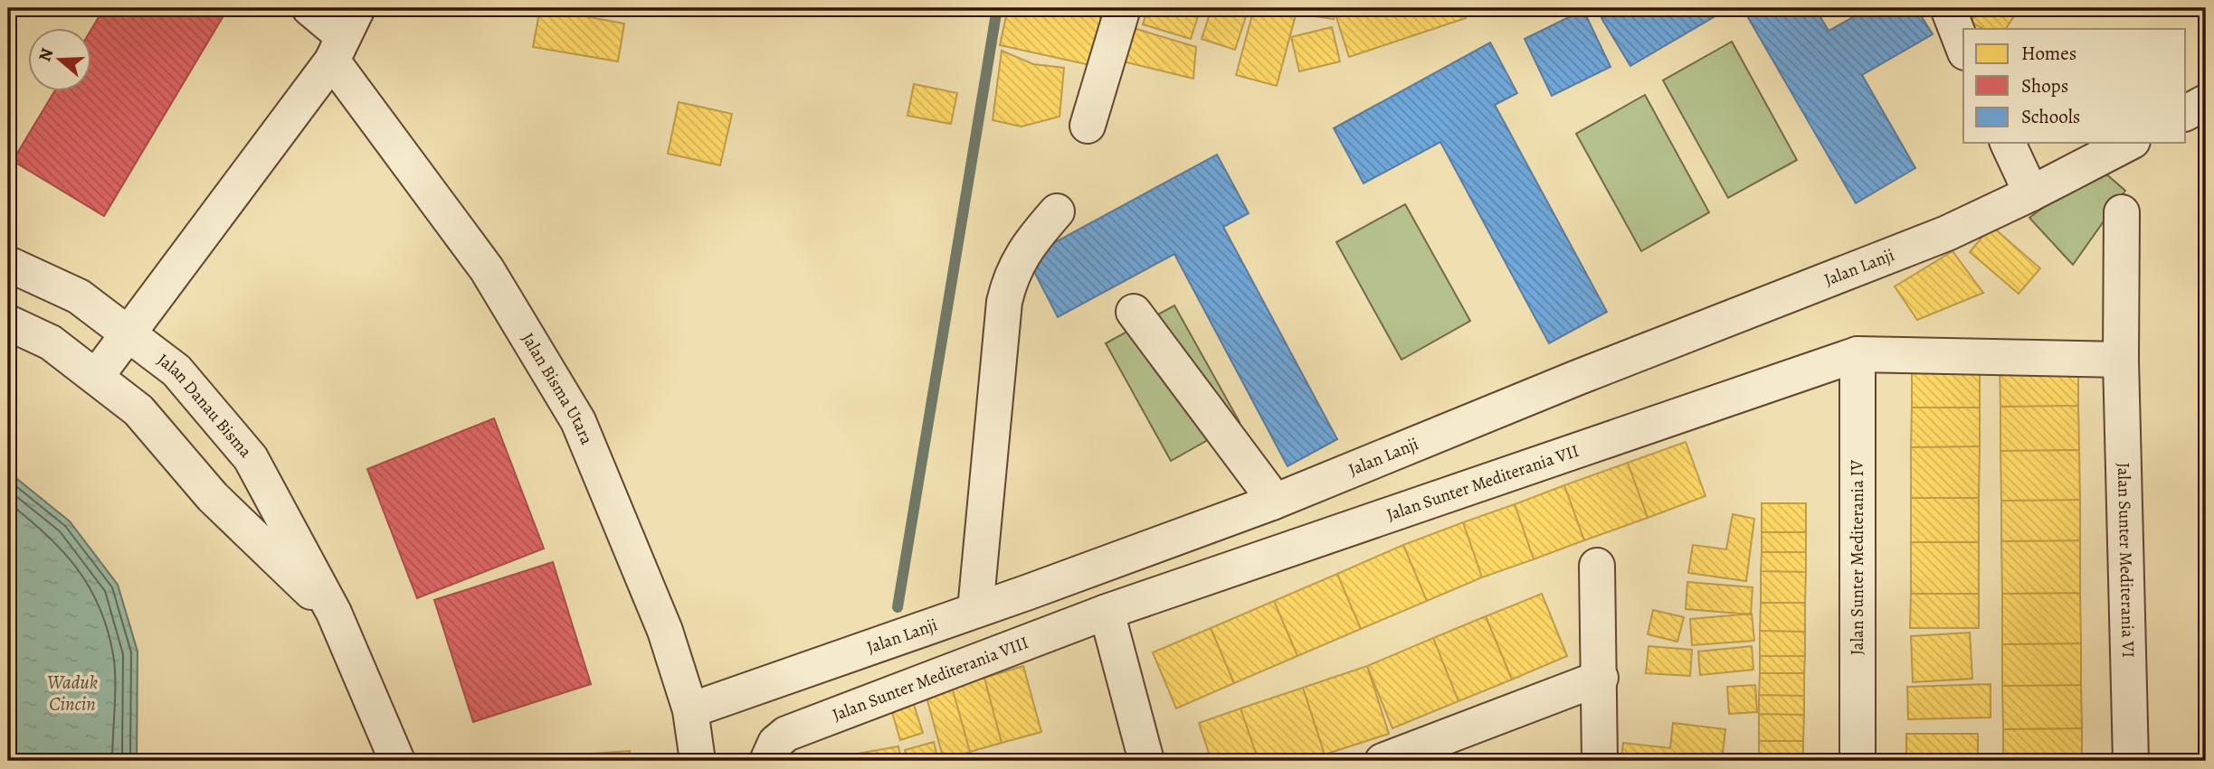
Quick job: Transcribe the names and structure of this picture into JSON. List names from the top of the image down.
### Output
{
  "streets": {
    "street": [
      "Jalan Lanji",
      "Jalan Bisma Utara",
      "Jalan Danau Bisma",
      "Jalan Sunter Mediterania VII",
      "Jalan Sunter Mediterania IV",
      "Jalan Sunter Mediterania VI",
      "Jalan Sunter Mediterania VIII"
    ]
  },
  "crossings": [
    ["Jalan Lanji", "Jalan Bisma Utara"],
    ["Jalan Sunter Mediterania VII", "Jalan Sunter Mediterania IV"],
    ["Jalan Sunter Mediterania VII", "Jalan Sunter Mediterania VIII"]
  ],
  "water": ["Waduk Cincin"],
  "legend": ["Homes", "Shops", "Schools"],
  "north": "left"
}
